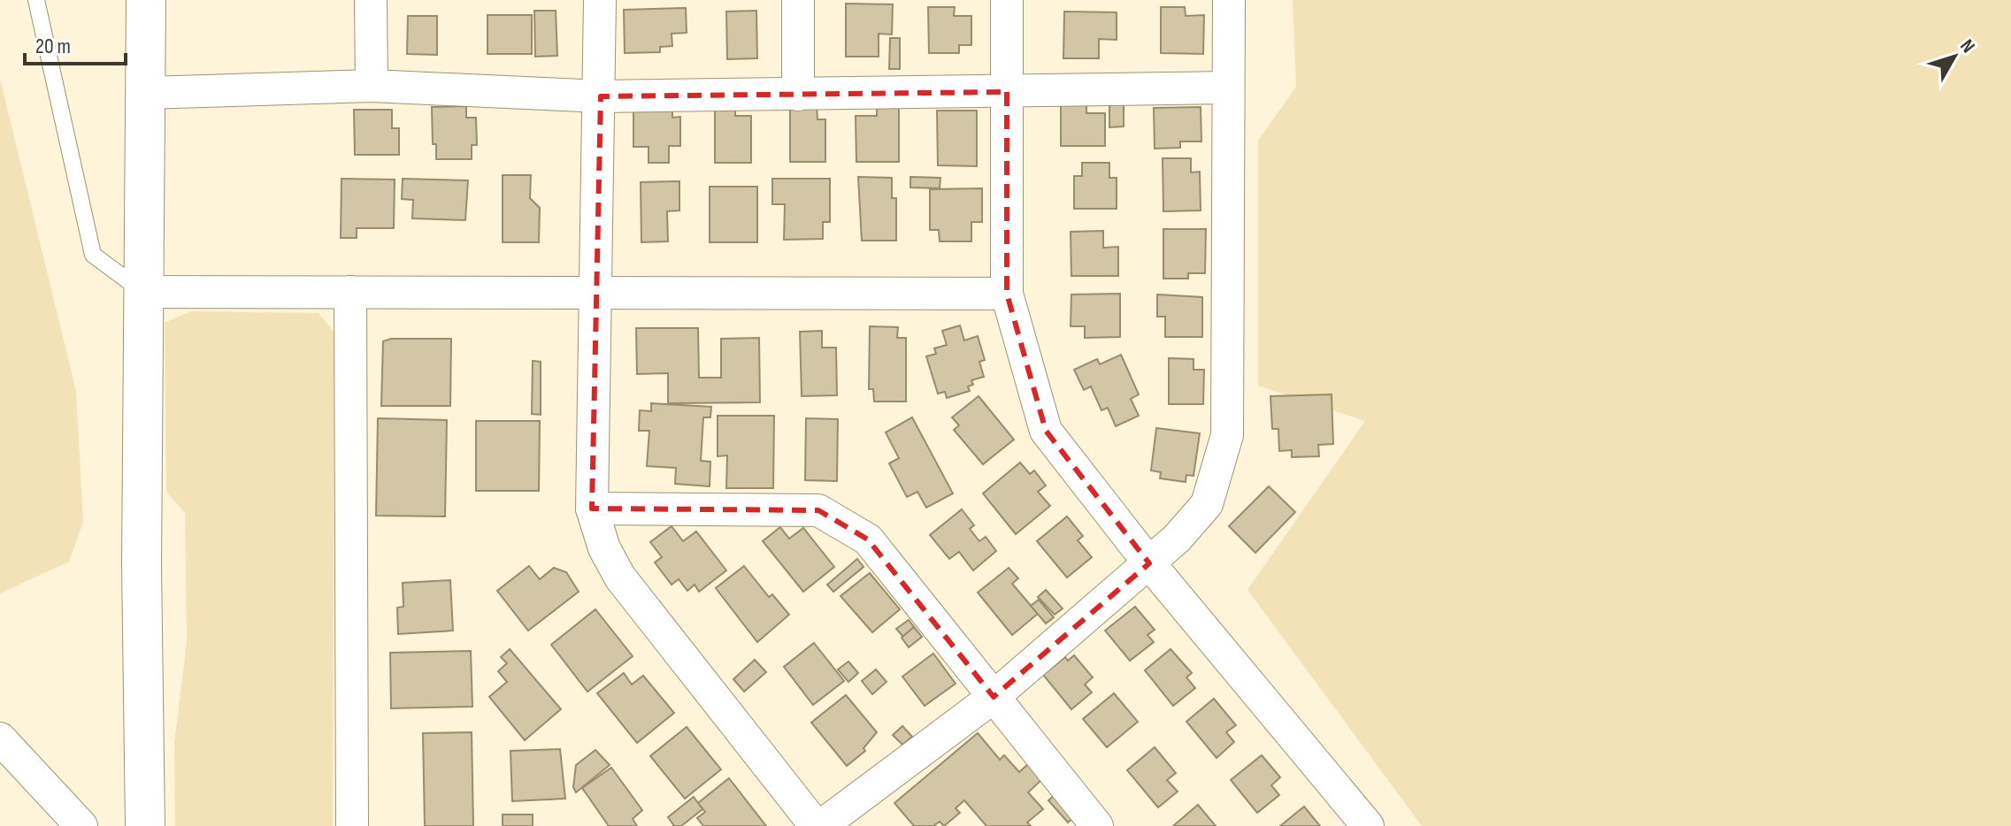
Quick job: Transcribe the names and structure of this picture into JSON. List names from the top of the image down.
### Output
{
  "scale_bar": "20 m",
  "north": "top right"
}
